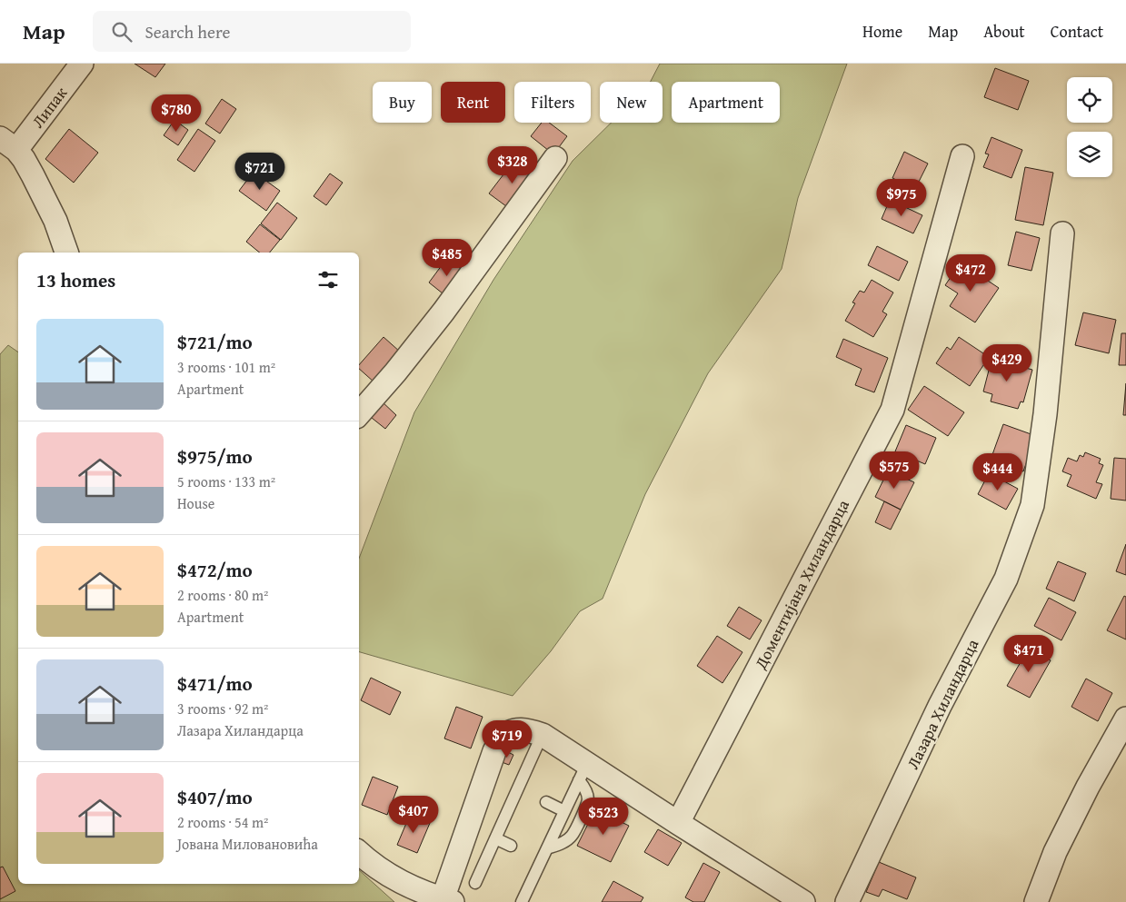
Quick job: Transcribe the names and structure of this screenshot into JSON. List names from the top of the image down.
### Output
{
  "streets": {
    "street": ["Липак", "Доментијана Хиландарца", "Лазара Хиландарца"]
  },
  "page": {
    "header": "Map",
    "search": "Search here",
    "nav": [
      "Home",
      "Map",
      "About",
      "Contact"
    ],
    "chip": [
      "Buy",
      "Rent",
      "Filters",
      "New",
      "Apartment"
    ],
    "price": [
      "$780",
      "$328",
      "$721",
      "$975",
      "$485",
      "$472",
      "$429",
      "$575",
      "$444",
      "$471",
      "$719",
      "$407",
      "$523"
    ],
    "heading": "13 homes",
    "list": [
      {
        "name": "$721/mo",
        "note": "3 rooms · 101 m² · Apartment"
      },
      {
        "name": "$975/mo",
        "note": "5 rooms · 133 m² · House"
      },
      {
        "name": "$472/mo",
        "note": "2 rooms · 80 m² · Apartment"
      },
      {
        "name": "$471/mo",
        "note": "3 rooms · 92 m² · Лазара Хиландарца"
      },
      {
        "name": "$407/mo",
        "note": "2 rooms · 54 m² · Јована Миловановића"
      }
    ]
  }
}
